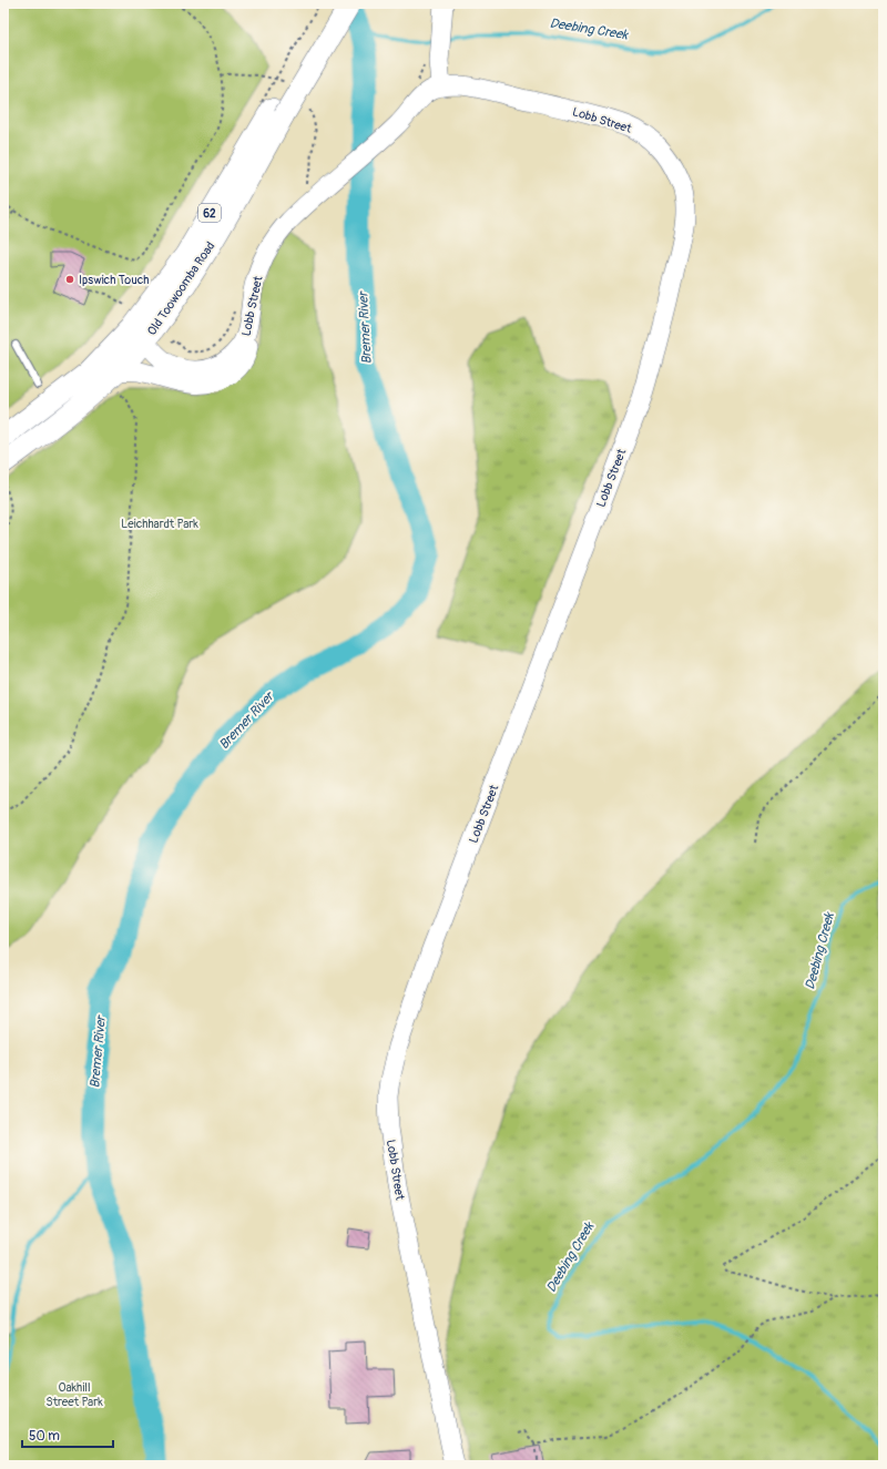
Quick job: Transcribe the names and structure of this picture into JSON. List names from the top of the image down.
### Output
{
  "streets": {
    "main road": ["Lobb Street", "62", "Old Toowoomba Road"]
  },
  "crossings": [
    ["Lobb Street", "Old Toowoomba Road"]
  ],
  "water": ["Deebing Creek", "Bremer River"],
  "parks": ["Leichhardt Park", "Oakhill Street Park"],
  "places": ["Ipswich Touch"],
  "scale_bar": "50 m"
}
